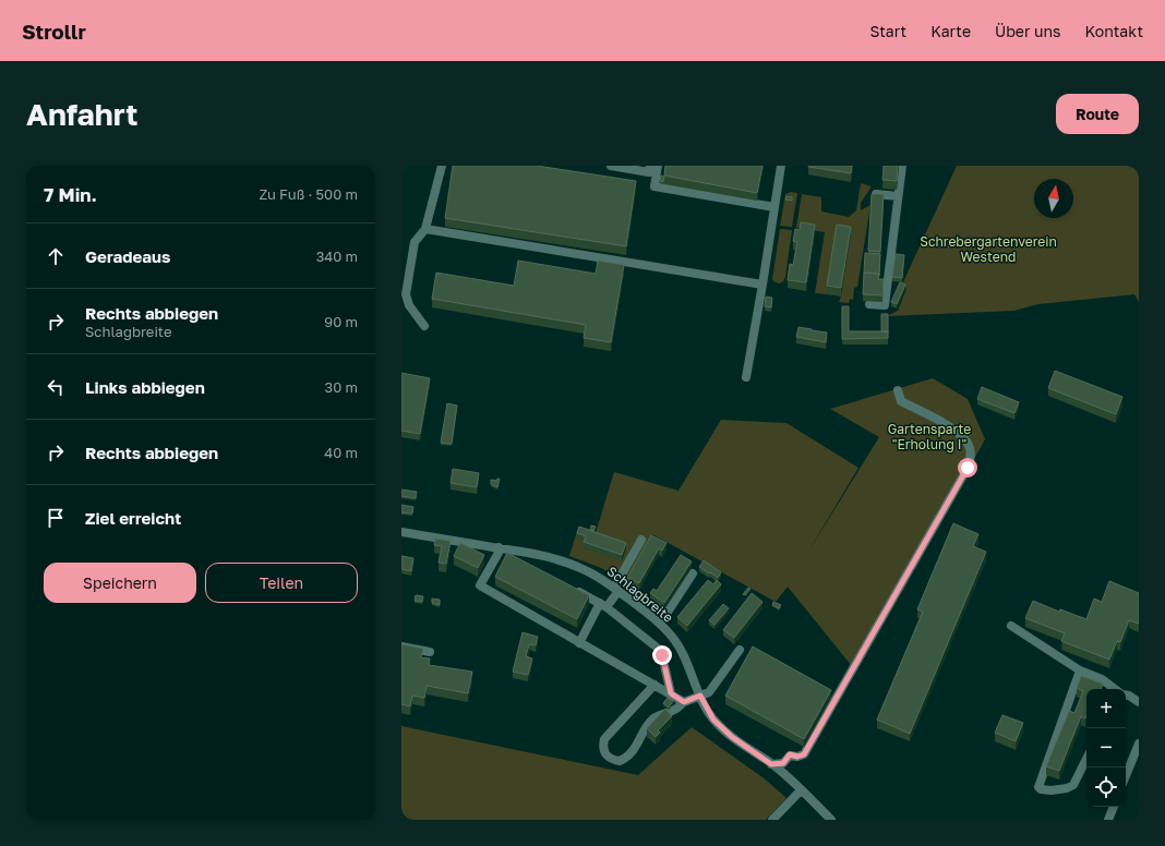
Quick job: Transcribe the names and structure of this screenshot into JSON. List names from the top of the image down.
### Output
{
  "streets": {
    "street": ["Schlagbreite"]
  },
  "parks": ["Schrebergartenverein Westend", "Gartensparte \"Erholung I\""],
  "north": "top",
  "page": {
    "header": "Strollr",
    "nav": [
      "Start",
      "Karte",
      "Über uns",
      "Kontakt"
    ],
    "buttons": [
      "Route",
      ["Speichern", "Teilen"]
    ],
    "title": "Anfahrt",
    "heading": ["7 Min.", "Zu Fuß · 500 m"],
    "list": [
      ["Geradeaus", "340 m"],
      ["Rechts abbiegen", "Schlagbreite", "90 m"],
      ["Links abbiegen", "30 m"],
      ["Rechts abbiegen", "40 m"],
      "Ziel erreicht"
    ],
    "map_buttons": ["+", "−"]
  }
}
